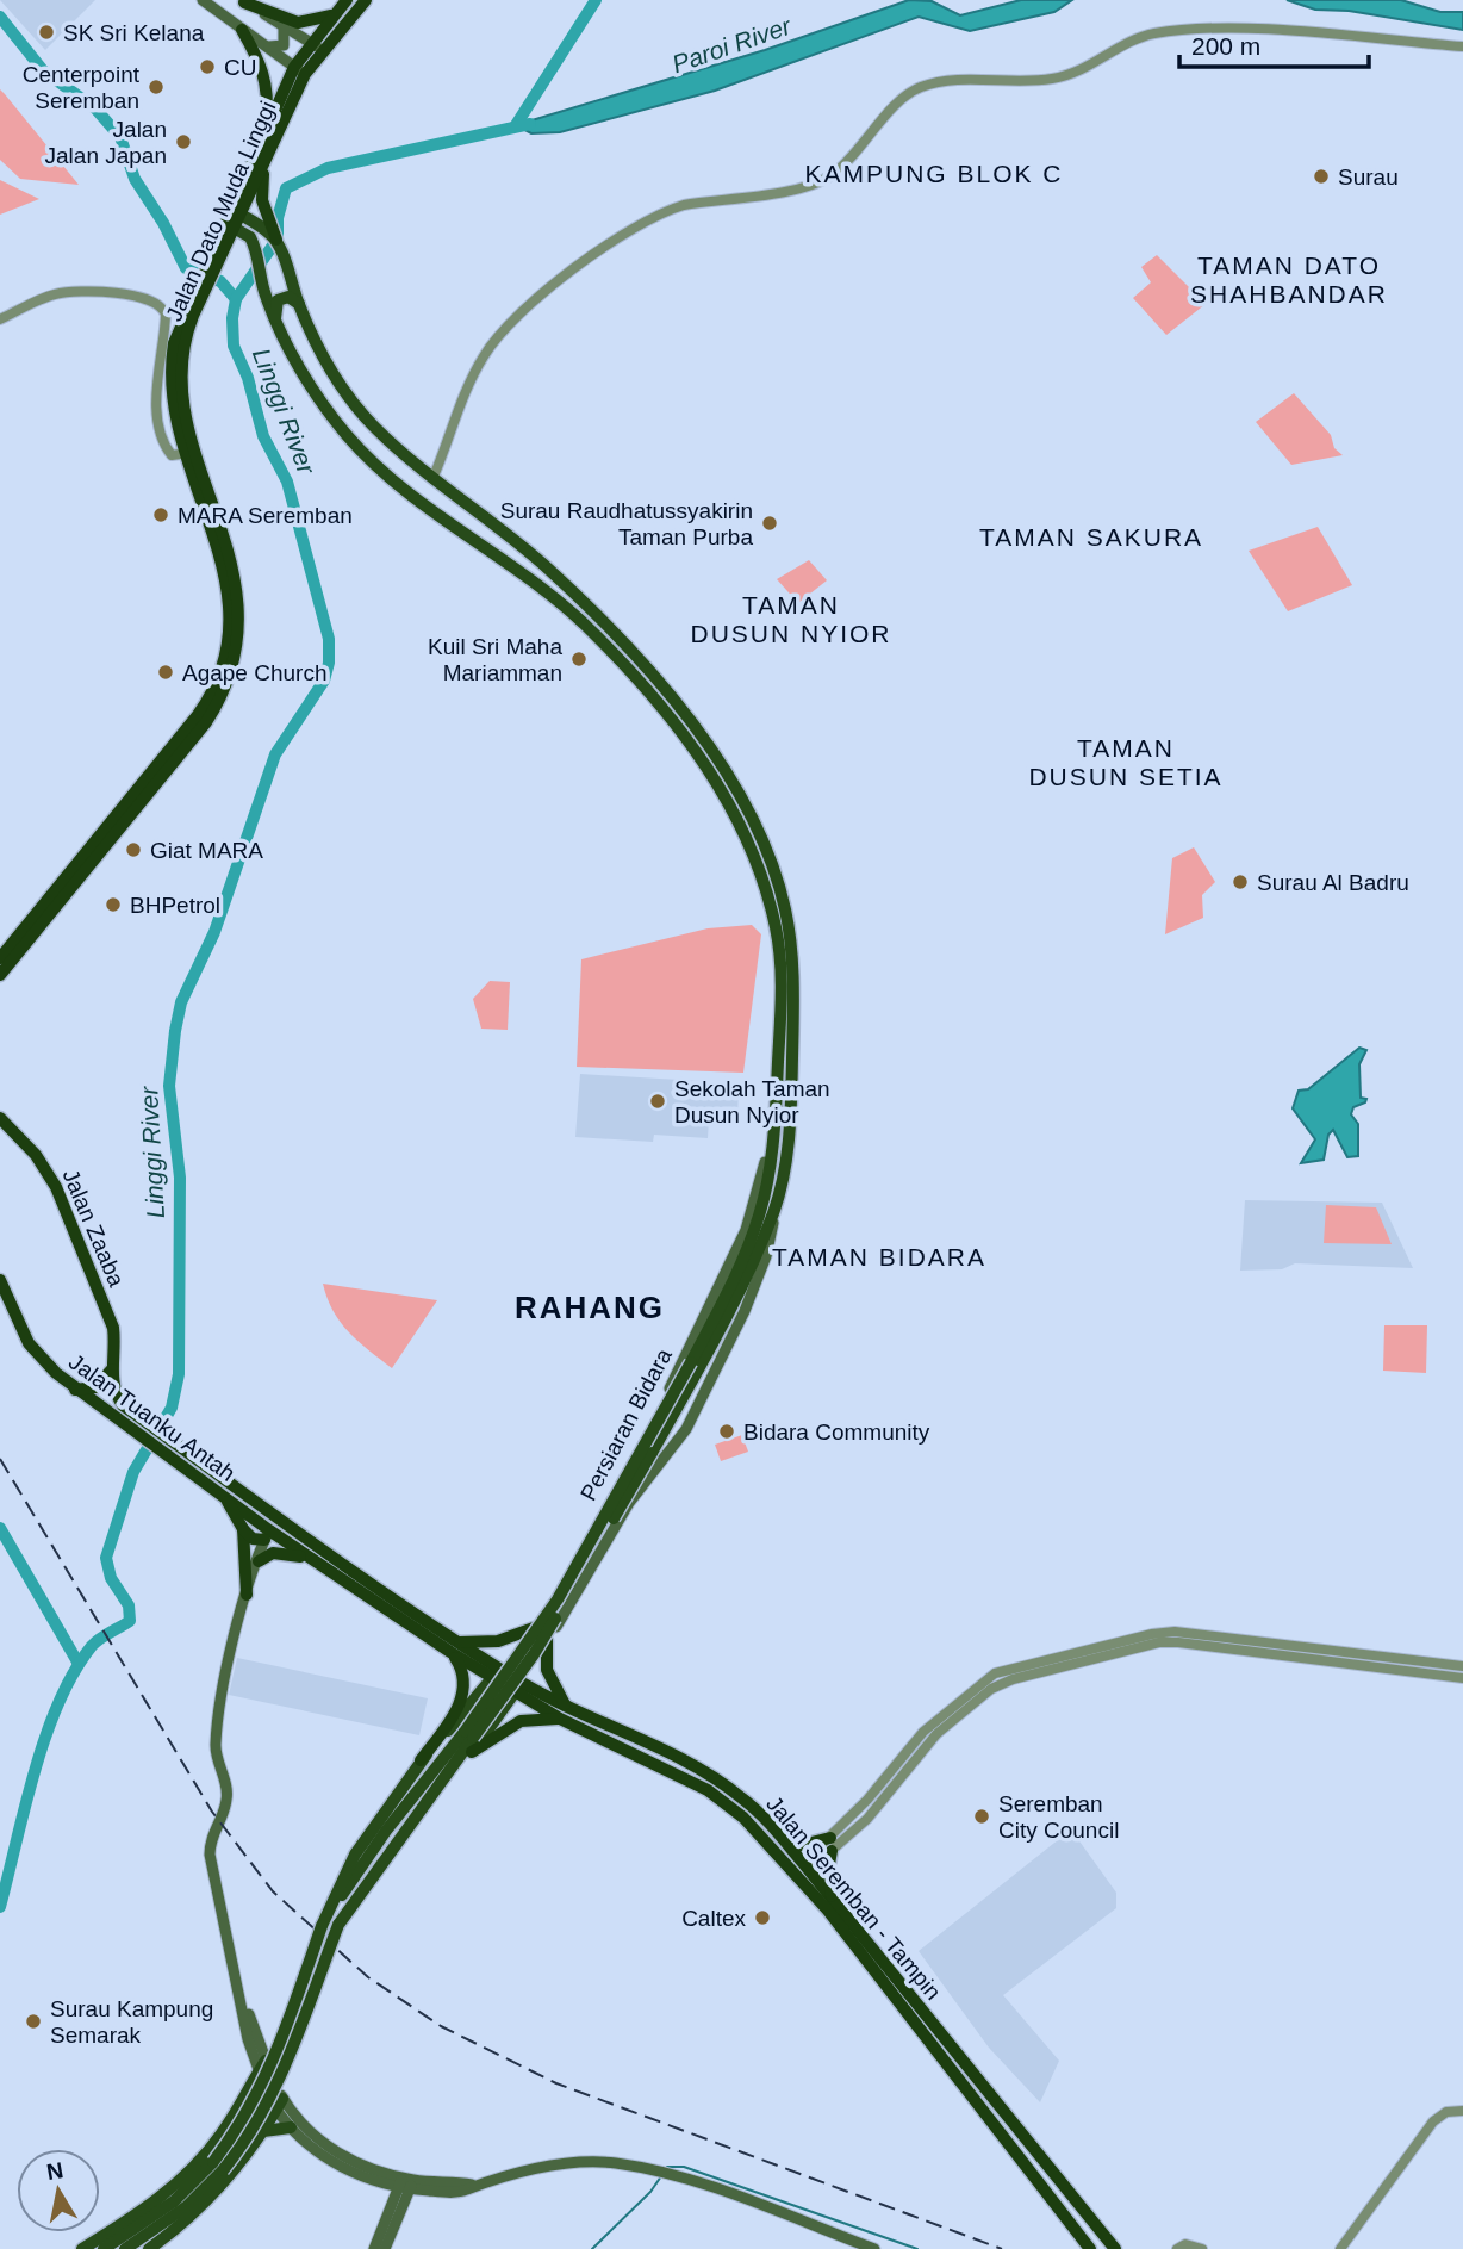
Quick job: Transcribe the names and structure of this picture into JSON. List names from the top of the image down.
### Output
{
  "streets": {
    "highway": [
      "Jalan Dato Muda Linggi",
      "Jalan Zaaba",
      "Jalan Tuanku Antah",
      "Jalan Seremban - Tampin"
    ],
    "main road": ["Persiaran Bidara"]
  },
  "crossings": [
    ["Jalan Dato Muda Linggi", "Persiaran Bidara"],
    ["Jalan Zaaba", "Jalan Tuanku Antah"],
    ["Jalan Tuanku Antah", "Persiaran Bidara"],
    ["Jalan Tuanku Antah", "Jalan Seremban - Tampin"],
    ["Persiaran Bidara", "Jalan Seremban - Tampin"]
  ],
  "districts": [
    "KAMPUNG BLOK C",
    "TAMAN DATO SHAHBANDAR",
    "TAMAN SAKURA",
    "TAMAN DUSUN NYIOR",
    "TAMAN DUSUN SETIA",
    "TAMAN BIDARA",
    "RAHANG"
  ],
  "water": ["Paroi River", "Linggi River"],
  "places": [
    "SK Sri Kelana",
    "CU",
    "Centerpoint Seremban",
    "Jalan Jalan Japan",
    "Surau",
    "MARA Seremban",
    "Surau Raudhatussyakirin Taman Purba",
    "Kuil Sri Maha Mariamman",
    "Agape Church",
    "Giat MARA",
    "Surau Al Badru",
    "BHPetrol",
    "Sekolah Taman Dusun Nyior",
    "Bidara Community",
    "Seremban City Council",
    "Caltex",
    "Surau Kampung Semarak"
  ],
  "scale_bar": "200 m",
  "north": "top"
}
